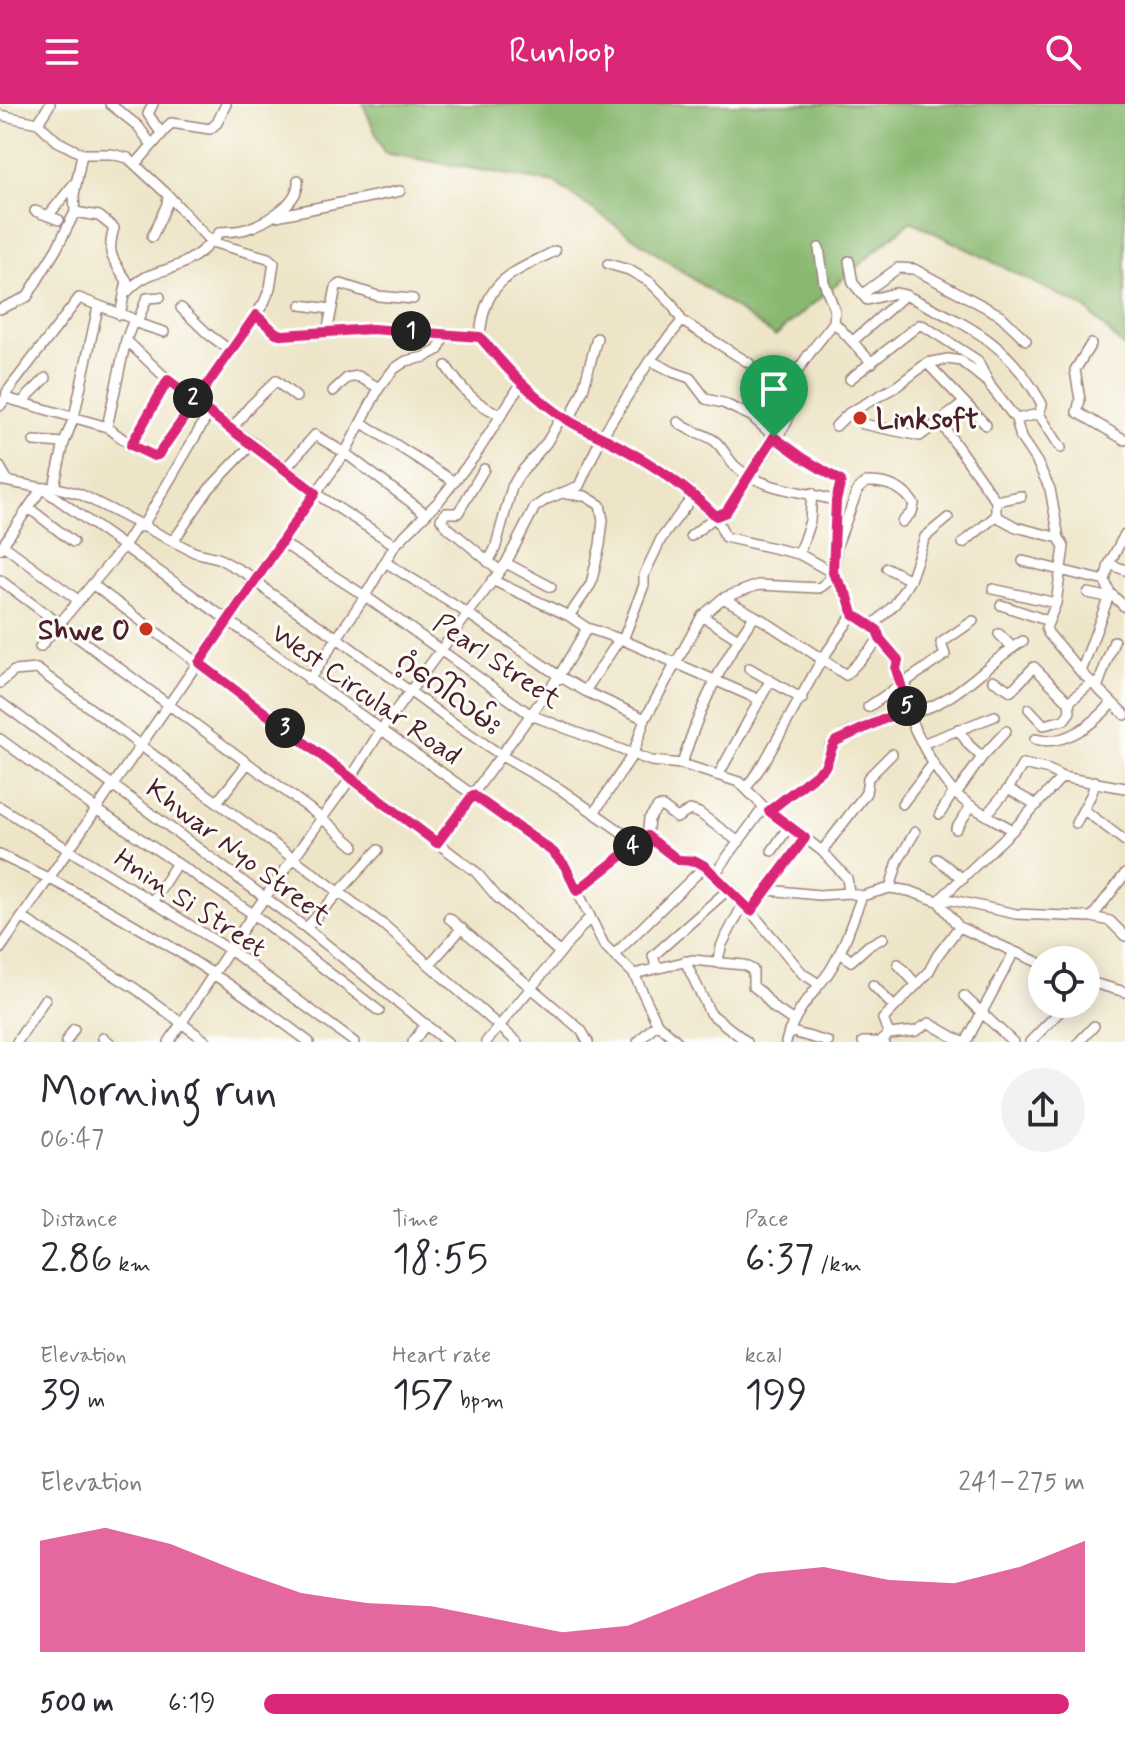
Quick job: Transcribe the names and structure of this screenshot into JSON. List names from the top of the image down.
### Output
{
  "streets": {
    "street": [
      "Pearl Street",
      "ဂံ့ဂေါ်လမ်း",
      "West Circular Road",
      "Khwar Nyo Street",
      "Hnin Si Street"
    ]
  },
  "places": ["Linksoft", "Shwe O"],
  "page": {
    "header": "Runloop",
    "pins": [
      "1",
      "2",
      "5",
      "3",
      "4"
    ],
    "heading": ["Morning run", "06:47"],
    "stats": [
      ["Distance", "2.86 km"],
      ["Time", "18:55"],
      ["Pace", "6:37 /km"],
      ["Elevation", "39 m"],
      ["Heart rate", "157 bpm"],
      ["kcal", "199"]
    ],
    "chart": ["Elevation", "241–275 m"],
    "list": [
      {
        "name": "500 m",
        "note": "6:19"
      }
    ]
  }
}
